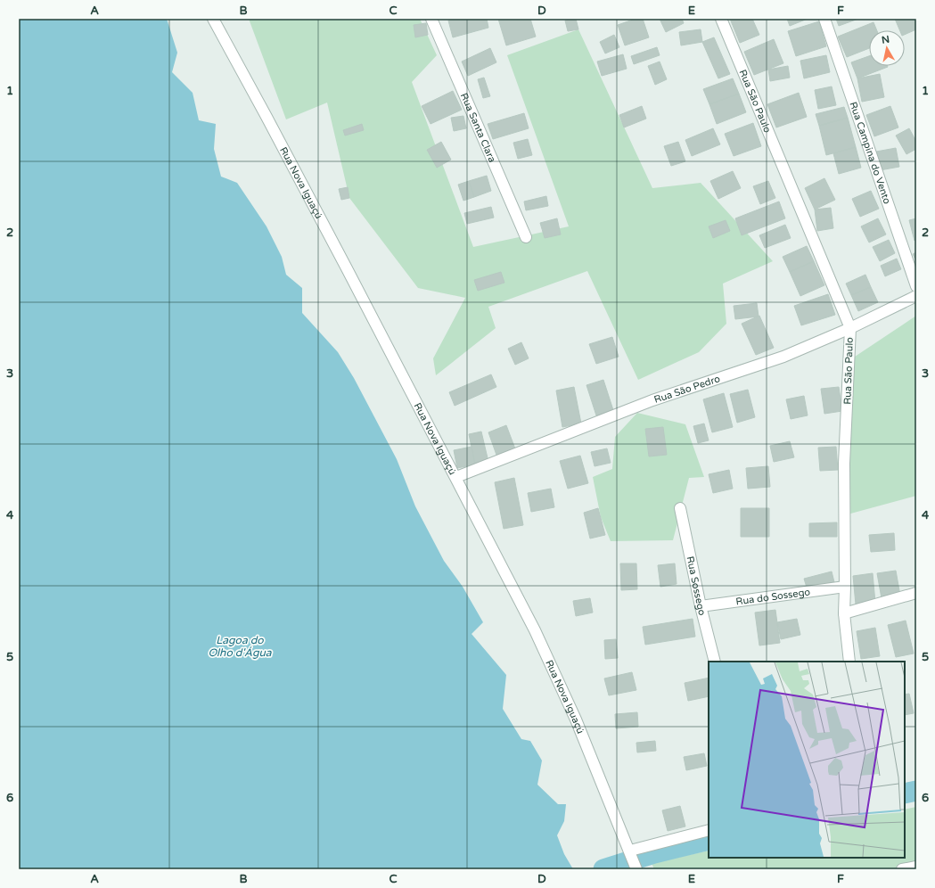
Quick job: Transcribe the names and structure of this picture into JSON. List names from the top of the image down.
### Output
{
  "streets": {
    "street": [
      "Rua São Paulo",
      "Rua Santa Clara",
      "Rua Campina do Vento",
      "Rua Nova Iguaçú",
      "Rua São Pedro",
      "Rua Sossego",
      "Rua do Sossego"
    ]
  },
  "crossings": [
    ["Rua São Paulo", "Rua São Pedro"],
    ["Rua São Paulo", "Rua do Sossego"],
    ["Rua Nova Iguaçú", "Rua São Pedro"],
    ["Rua Sossego", "Rua do Sossego"]
  ],
  "water": ["Lagoa do Olho d'Água"],
  "north": "top",
  "grid": {
    "columns": [
      "A",
      "B",
      "C",
      "D",
      "E",
      "F"
    ],
    "rows": [
      "1",
      "2",
      "3",
      "4",
      "5",
      "6"
    ]
  }
}
